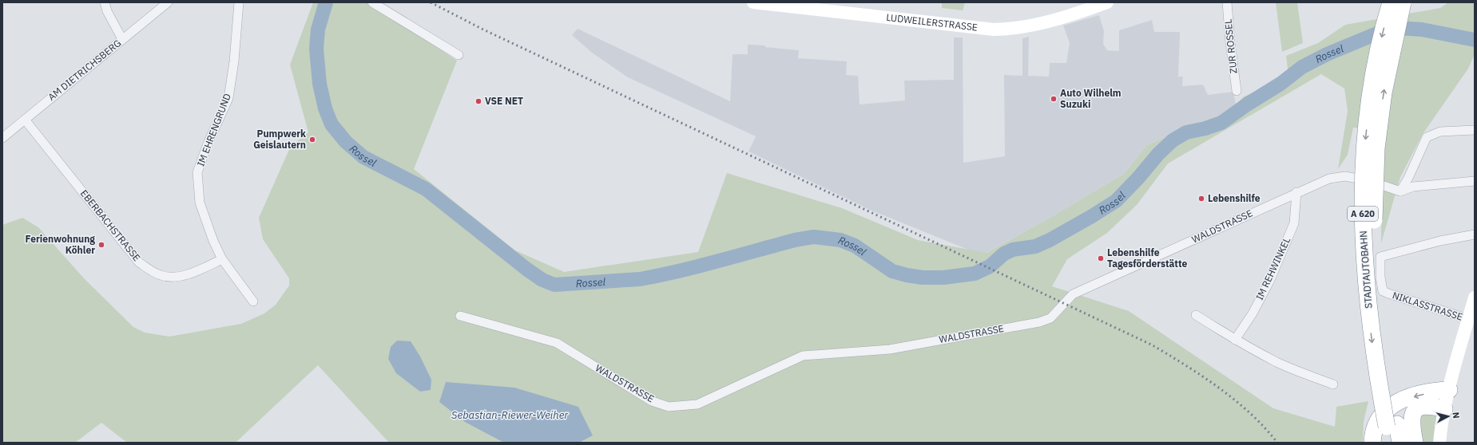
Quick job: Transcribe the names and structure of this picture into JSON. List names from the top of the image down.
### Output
{
  "streets": {
    "highway": ["A 620", "STADTAUTOBAHN"],
    "main road": ["LUDWEILERSTRASSE"],
    "street": [
      "ZUR ROSSEL",
      "AM DIETRICHSBERG",
      "IM EHRENGRUND",
      "EBERBACHSTRASSE",
      "WALDSTRASSE",
      "IM REHWINKEL",
      "NIKLASSTRASSE"
    ]
  },
  "crossings": [
    ["AM DIETRICHSBERG", "EBERBACHSTRASSE"],
    ["IM EHRENGRUND", "EBERBACHSTRASSE"],
    ["A 620", "STADTAUTOBAHN"],
    ["WALDSTRASSE", "IM REHWINKEL"]
  ],
  "water": ["Rossel", "Sebastian-Riewer-Weiher"],
  "places": [
    "Auto Wilhelm Suzuki",
    "VSE NET",
    "Pumpwerk Geislautern",
    "Lebenshilfe",
    "Ferienwohnung Köhler",
    "Lebenshilfe Tagesförderstätte"
  ],
  "north": "right"
}
